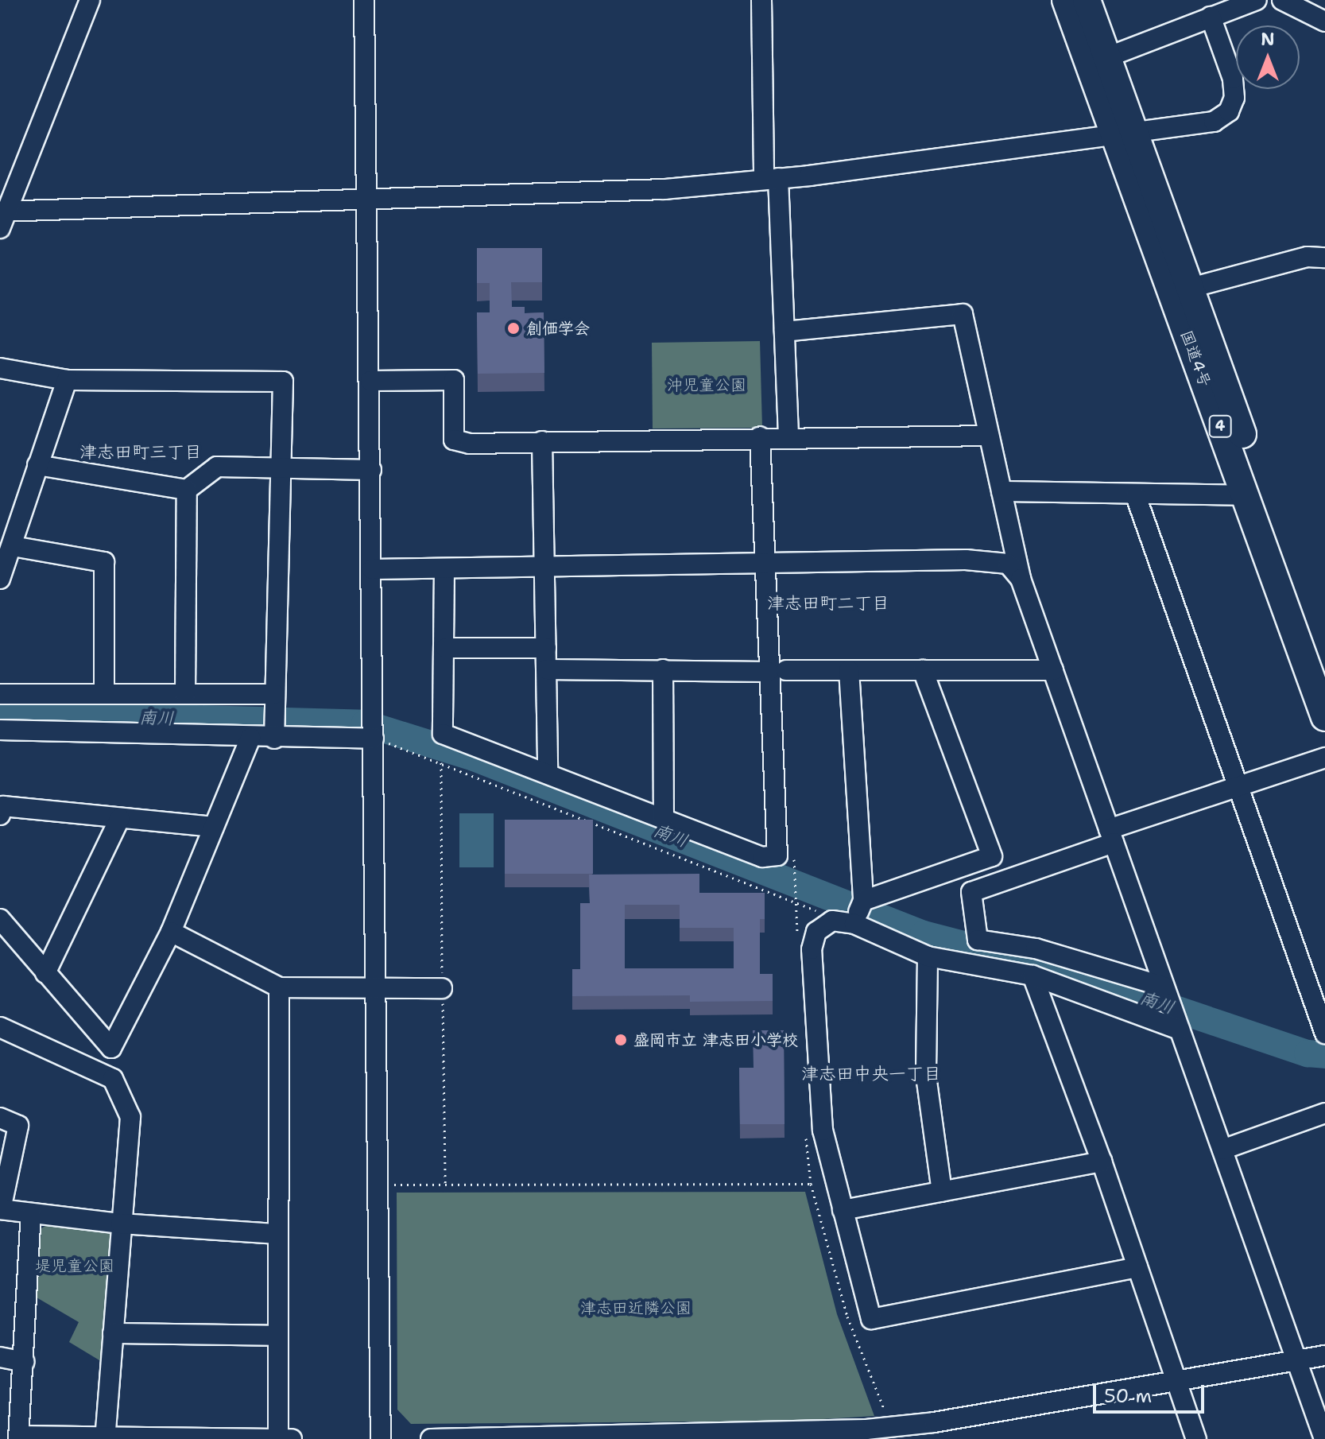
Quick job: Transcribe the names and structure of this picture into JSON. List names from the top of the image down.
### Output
{
  "streets": {
    "highway": ["国道4号", "4"]
  },
  "districts": ["津志田町三丁目", "津志田町二丁目", "津志田中央一丁目"],
  "water": ["南川"],
  "parks": ["沖児童公園", "堤児童公園", "津志田近隣公園"],
  "places": ["創価学会", "盛岡市立 津志田小学校"],
  "scale_bar": "50 m",
  "north": "top"
}
